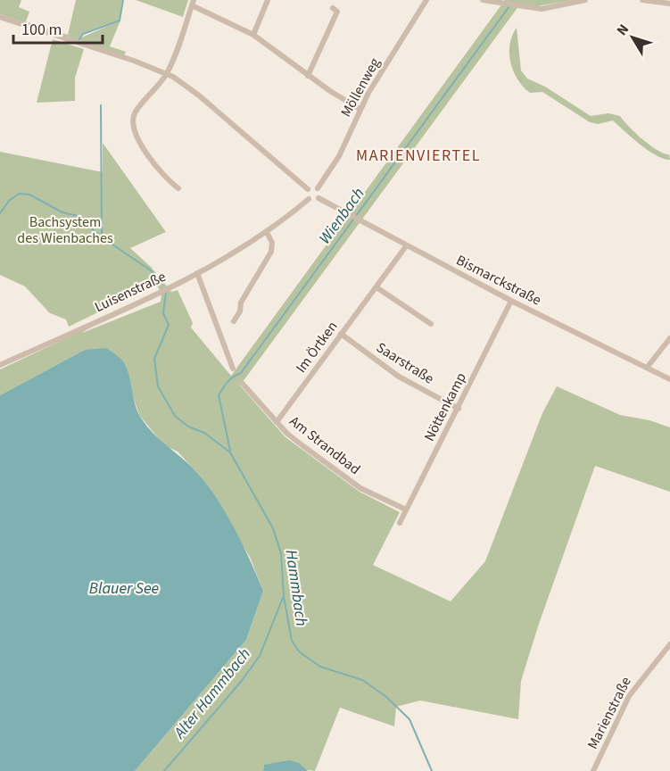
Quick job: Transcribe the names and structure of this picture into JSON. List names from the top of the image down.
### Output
{
  "streets": {
    "street": [
      "Möllenweg",
      "Bismarckstraße",
      "Luisenstraße",
      "Im Örtken",
      "Saarstraße",
      "Nöttenkamp",
      "Am Strandbad",
      "Marienstraße"
    ]
  },
  "crossings": [
    ["Möllenweg", "Bismarckstraße"],
    ["Möllenweg", "Luisenstraße"],
    ["Bismarckstraße", "Luisenstraße"],
    ["Bismarckstraße", "Im Örtken"],
    ["Bismarckstraße", "Nöttenkamp"],
    ["Im Örtken", "Saarstraße"],
    ["Im Örtken", "Am Strandbad"],
    ["Saarstraße", "Nöttenkamp"],
    ["Nöttenkamp", "Am Strandbad"]
  ],
  "districts": ["MARIENVIERTEL"],
  "water": [
    "Wienbach",
    "Blauer See",
    "Hammbach",
    "Alter Hammbach"
  ],
  "parks": ["Bachsystem des Wienbaches"],
  "scale_bar": "100 m",
  "north": "top left"
}
